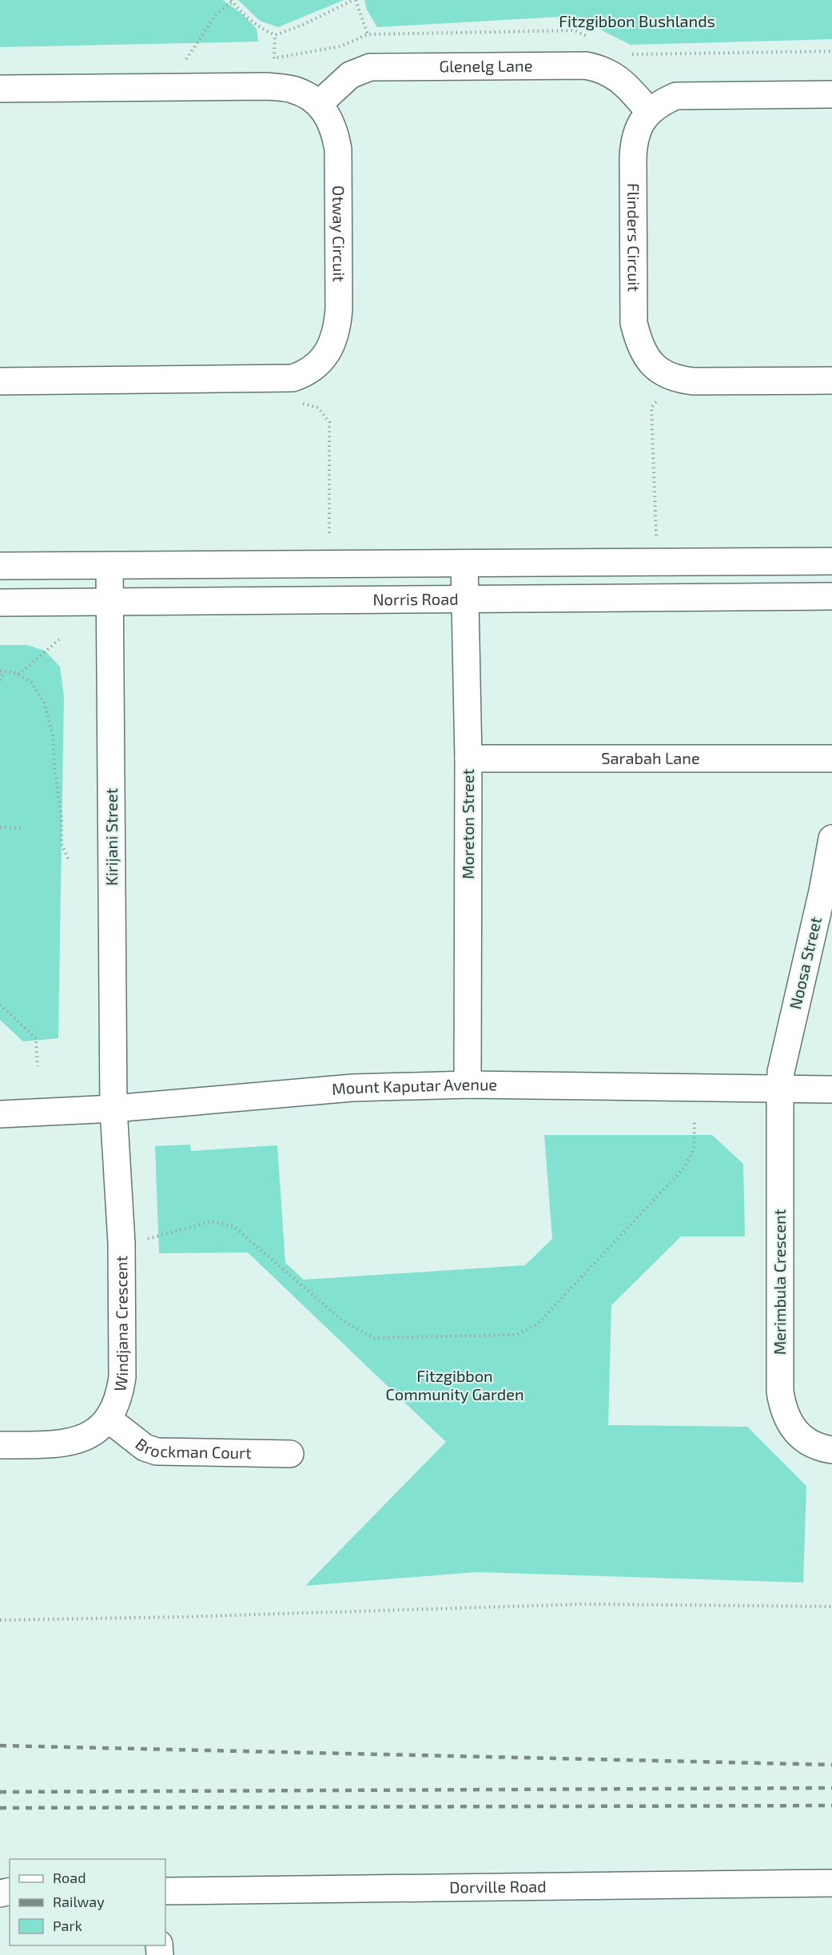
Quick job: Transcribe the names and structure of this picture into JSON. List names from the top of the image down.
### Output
{
  "streets": {
    "street": [
      "Glenelg Lane",
      "Otway Circuit",
      "Flinders Circuit",
      "Norris Road",
      "Sarabah Lane",
      "Moreton Street",
      "Kirijani Street",
      "Noosa Street",
      "Mount Kaputar Avenue",
      "Merimbula Crescent",
      "Windjana Crescent",
      "Brockman Court",
      "Dorville Road"
    ]
  },
  "crossings": [
    ["Glenelg Lane", "Otway Circuit"],
    ["Glenelg Lane", "Flinders Circuit"],
    ["Norris Road", "Moreton Street"],
    ["Norris Road", "Kirijani Street"],
    ["Sarabah Lane", "Moreton Street"],
    ["Moreton Street", "Mount Kaputar Avenue"],
    ["Kirijani Street", "Mount Kaputar Avenue"],
    ["Kirijani Street", "Windjana Crescent"],
    ["Noosa Street", "Mount Kaputar Avenue"],
    ["Noosa Street", "Merimbula Crescent"],
    ["Mount Kaputar Avenue", "Merimbula Crescent"],
    ["Mount Kaputar Avenue", "Windjana Crescent"],
    ["Windjana Crescent", "Brockman Court"]
  ],
  "parks": ["Fitzgibbon Bushlands", "Fitzgibbon Community Garden"],
  "legend": ["Road", "Railway", "Park"]
}
